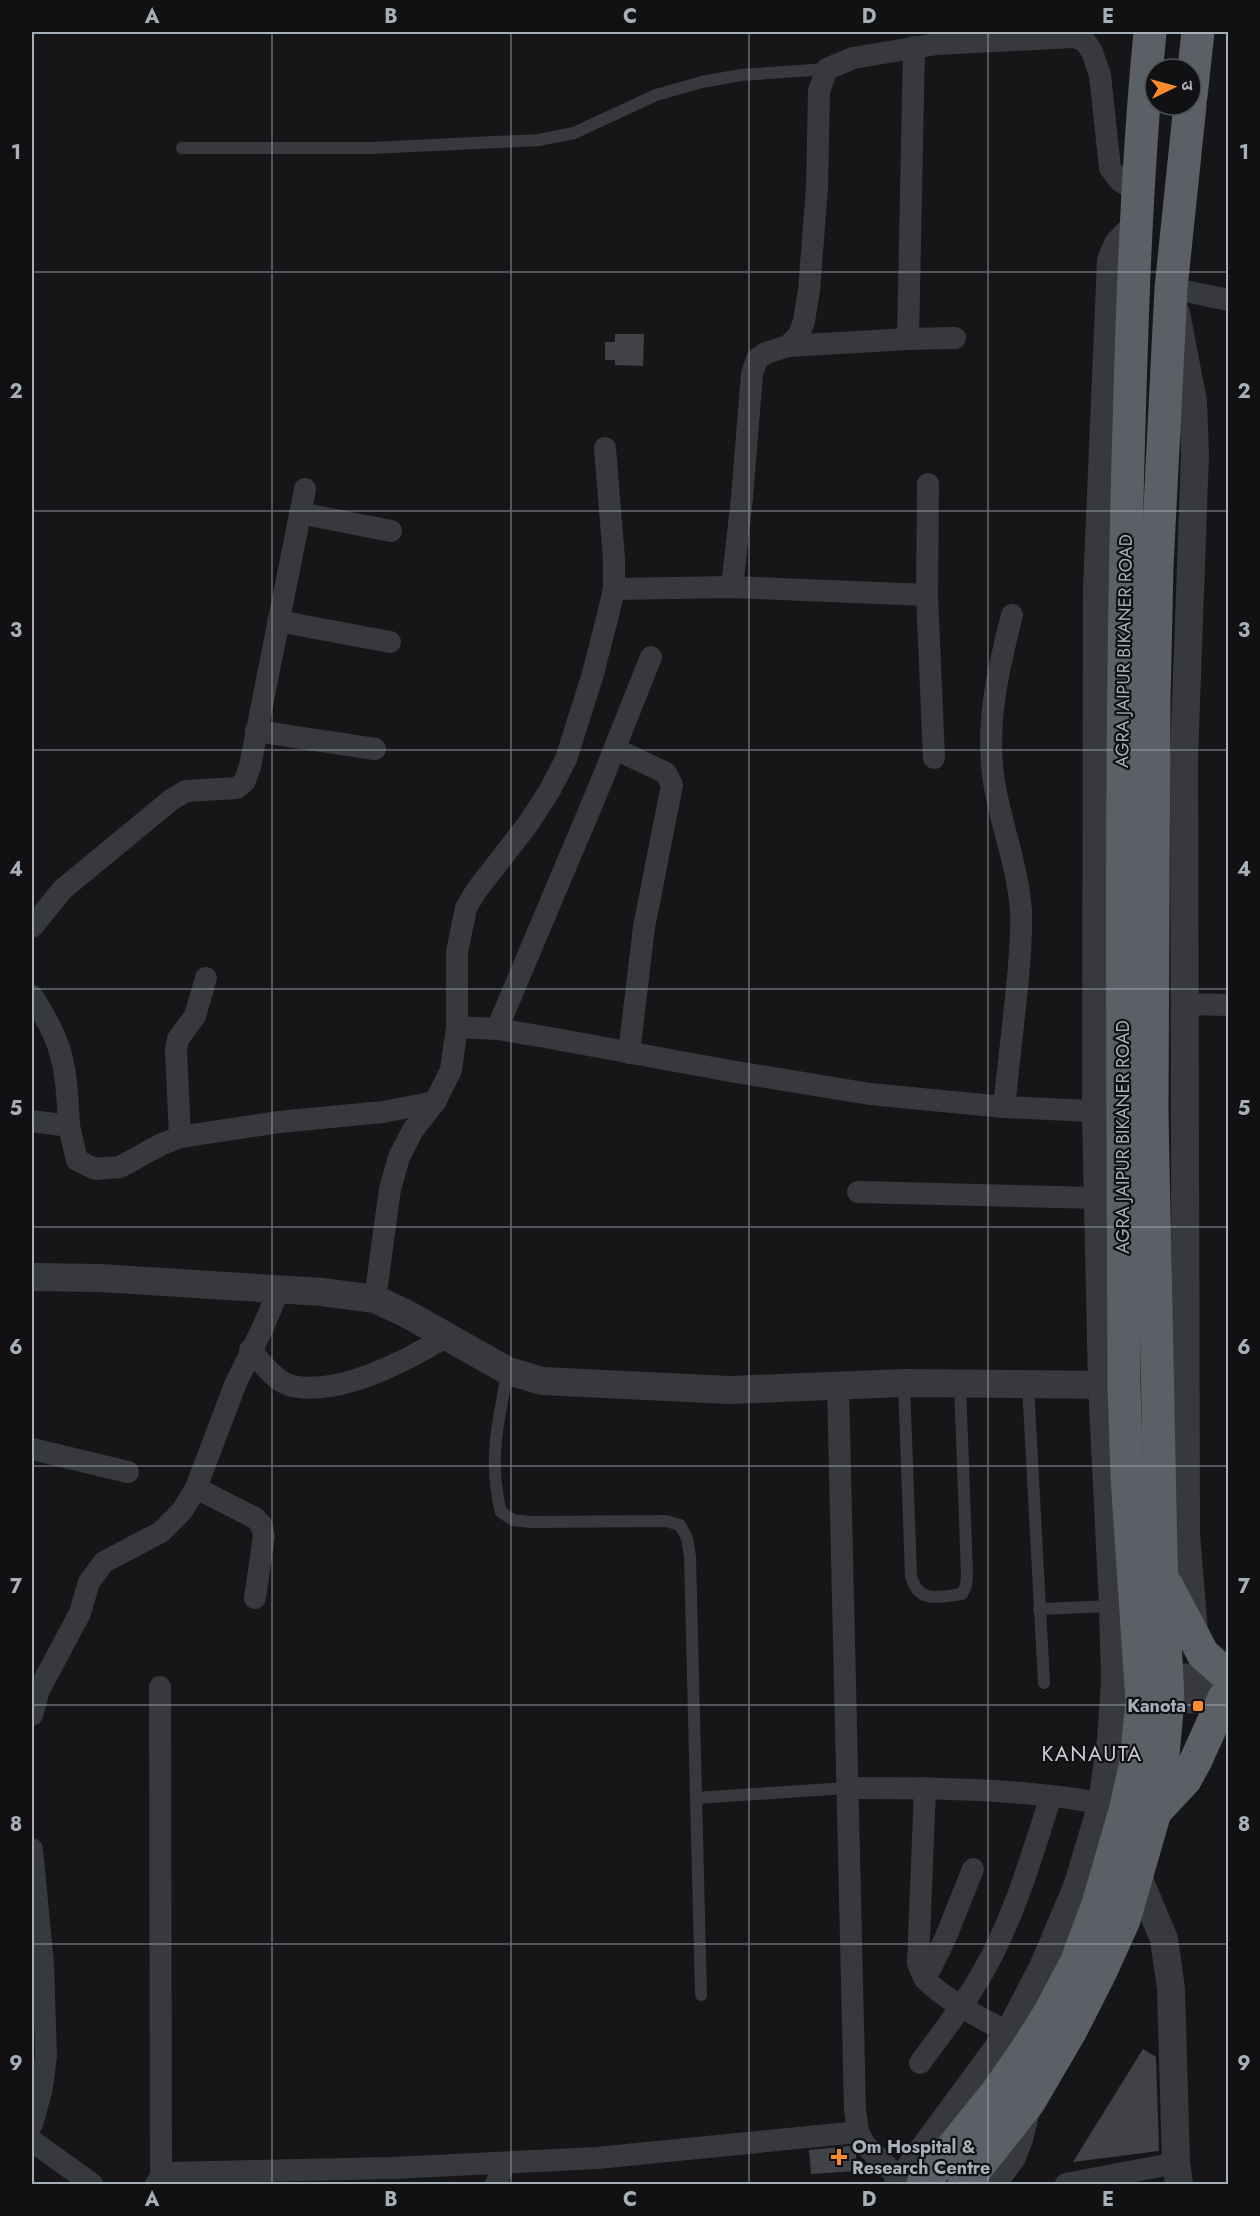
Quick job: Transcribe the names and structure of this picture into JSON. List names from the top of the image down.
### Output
{
  "streets": {
    "highway": ["AGRA JAIPUR BIKANER ROAD"]
  },
  "districts": ["KANAUTA"],
  "places": {
    "transit": ["Kanota"],
    "health": ["Om Hospital & Research Centre"]
  },
  "north": "right",
  "grid": {
    "columns": [
      "A",
      "B",
      "C",
      "D",
      "E"
    ],
    "rows": [
      "1",
      "2",
      "3",
      "4",
      "5",
      "6",
      "7",
      "8",
      "9"
    ]
  }
}
